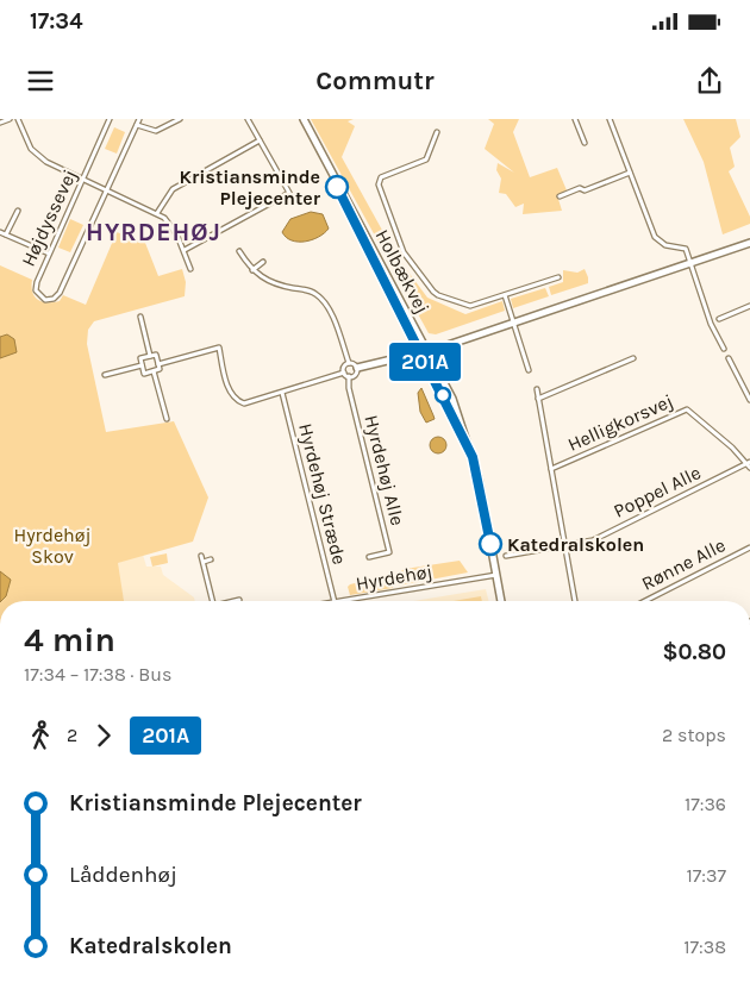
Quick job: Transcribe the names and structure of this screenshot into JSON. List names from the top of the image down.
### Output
{
  "streets": {
    "street": [
      "Højdyssevej",
      "Holbækvej",
      "Helligkorsvej",
      "Hyrdehøj Alle",
      "Poppel Alle",
      "Hyrdehøj Stræde",
      "Rønne Alle",
      "Hyrdehøj"
    ]
  },
  "crossings": [
    ["Holbækvej", "Hyrdehøj"],
    ["Helligkorsvej", "Poppel Alle"]
  ],
  "districts": ["HYRDEHØJ"],
  "parks": ["Hyrdehøj Skov"],
  "places": ["Kristiansminde Plejecenter", "Katedralskolen"],
  "lines": ["bus line 201A"],
  "page": {
    "status": "17:34",
    "header": "Commutr",
    "on_map": "201A",
    "heading": ["4 min", "17:34 – 17:38 · Bus", "$0.80"],
    "legs": ["2", "201A", "2 stops"],
    "list": [
      {
        "name": "Kristiansminde Plejecenter",
        "value": "17:36"
      },
      {
        "name": "Låddenhøj",
        "value": "17:37"
      },
      {
        "name": "Katedralskolen",
        "value": "17:38"
      }
    ]
  }
}
